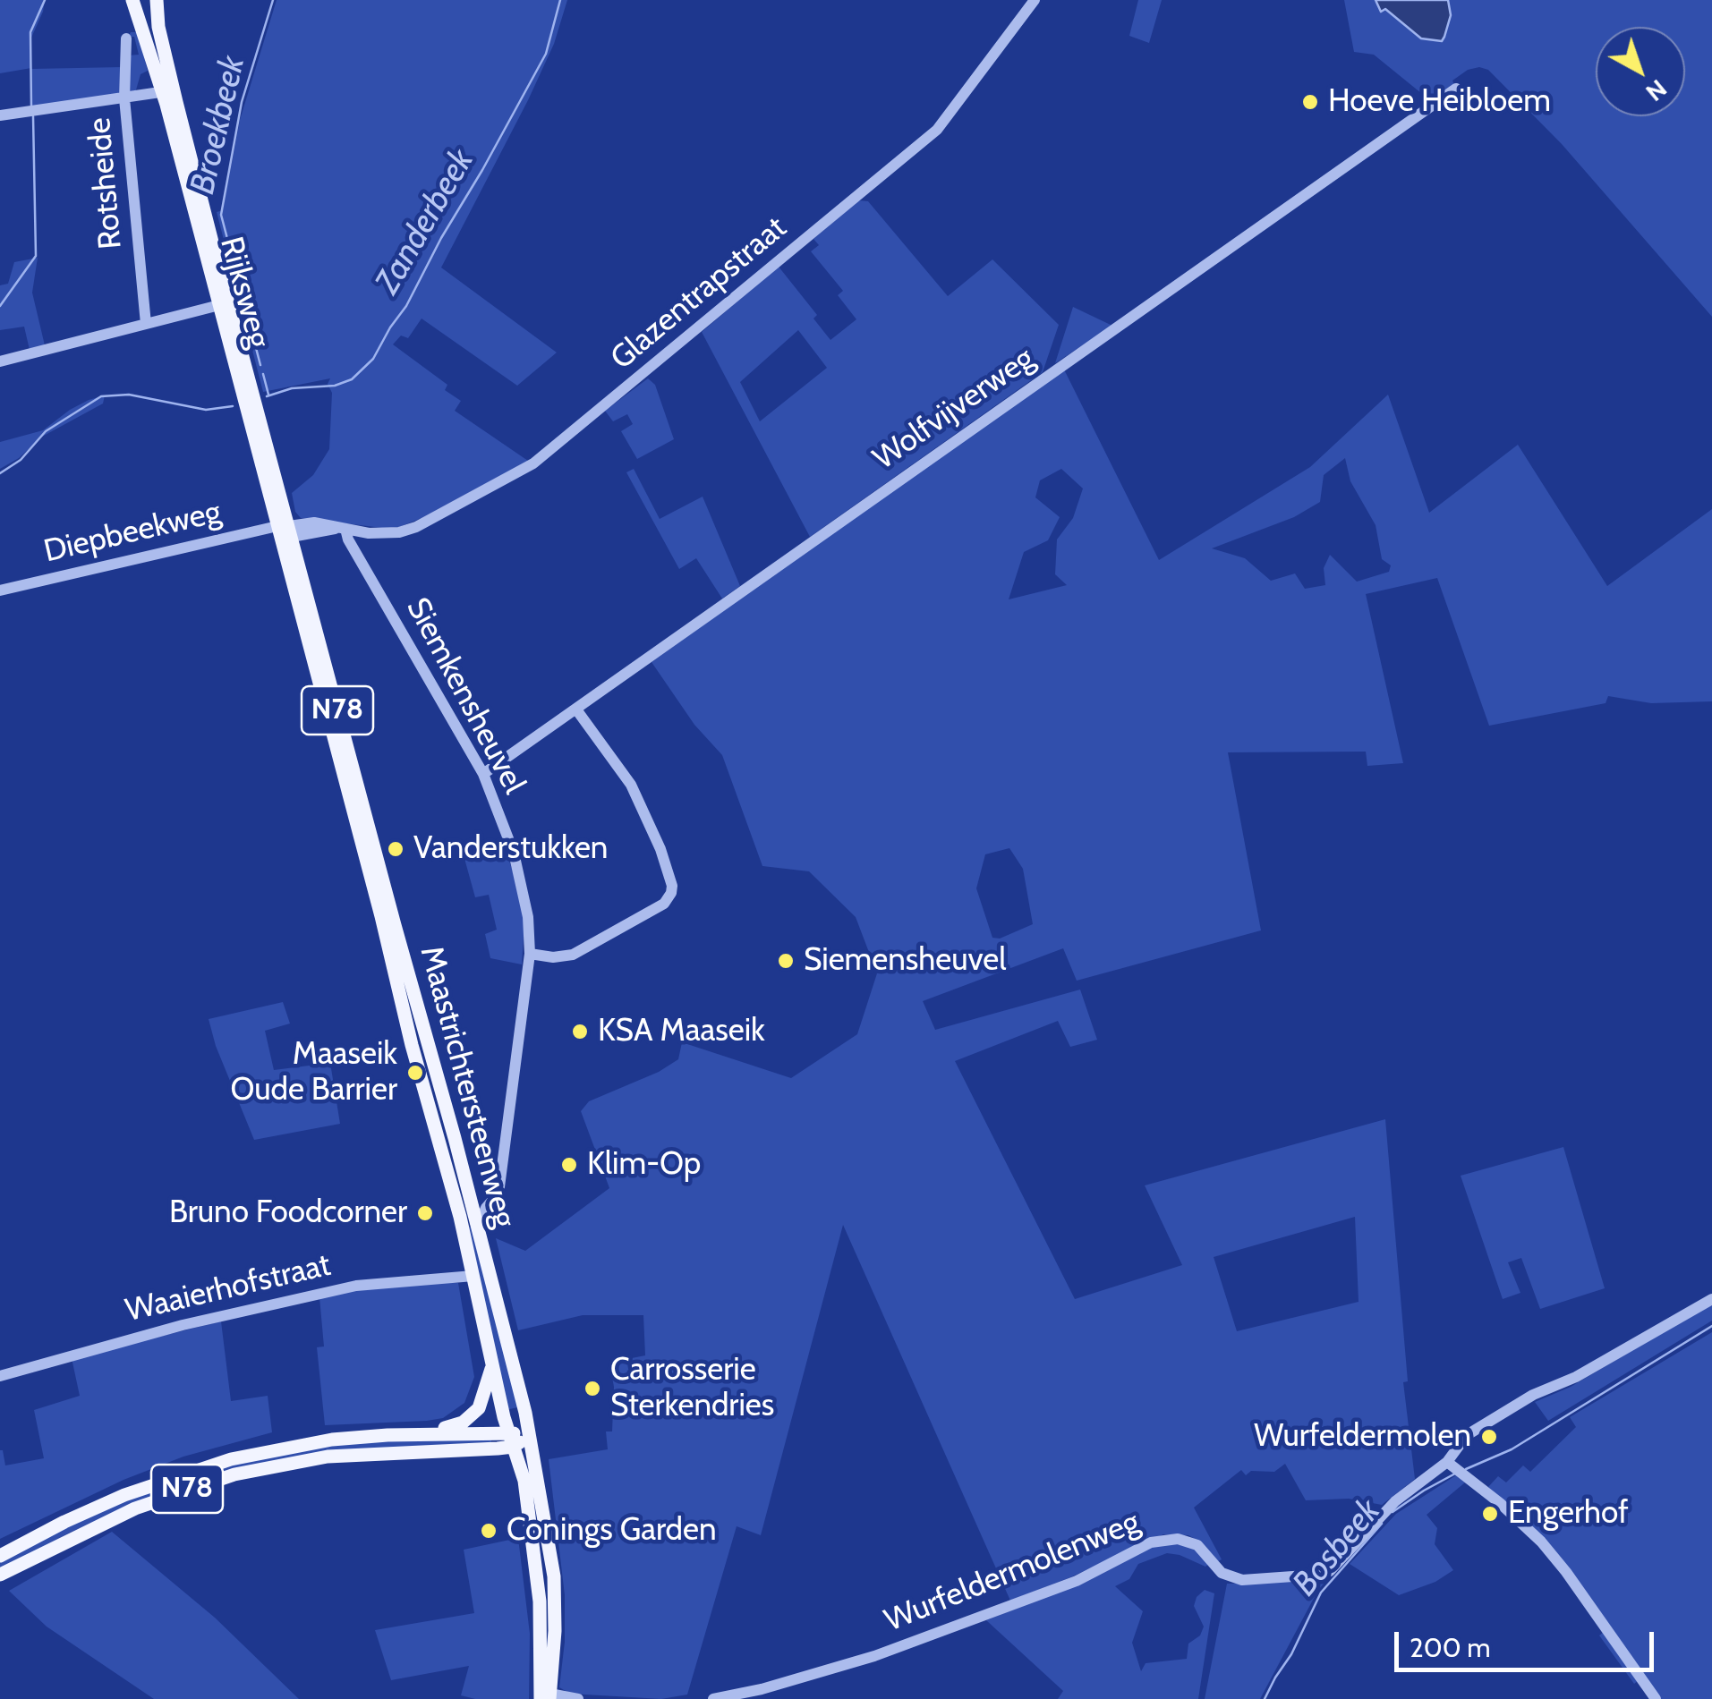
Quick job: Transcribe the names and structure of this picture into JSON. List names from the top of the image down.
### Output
{
  "streets": {
    "main road": ["Rijksweg", "N78", "Maastrichtersteenweg"],
    "street": [
      "Rotsheide",
      "Glazentrapstraat",
      "Wolfvijverweg",
      "Diepbeekweg",
      "Siemkensheuvel",
      "Waaierhofstraat",
      "Wurfeldermolenweg"
    ]
  },
  "crossings": [
    ["Rijksweg", "Maastrichtersteenweg"],
    ["Glazentrapstraat", "Diepbeekweg"],
    ["Glazentrapstraat", "Siemkensheuvel"],
    ["Glazentrapstraat", "Maastrichtersteenweg"],
    ["Wolfvijverweg", "Siemkensheuvel"],
    ["Diepbeekweg", "Maastrichtersteenweg"],
    ["Siemkensheuvel", "Maastrichtersteenweg"],
    ["N78", "Maastrichtersteenweg"],
    ["Maastrichtersteenweg", "Waaierhofstraat"]
  ],
  "water": ["Broekbeek", "Zanderbeek", "Bosbeek"],
  "places": [
    "Hoeve Heibloem",
    "Vanderstukken",
    "Siemensheuvel",
    "KSA Maaseik",
    "Maaseik Oude Barrier",
    "Klim-Op",
    "Bruno Foodcorner",
    "Carrosserie Sterkendries",
    "Wurfeldermolen",
    "Engerhof",
    "Conings Garden"
  ],
  "scale_bar": "200 m",
  "north": "bottom right"
}
